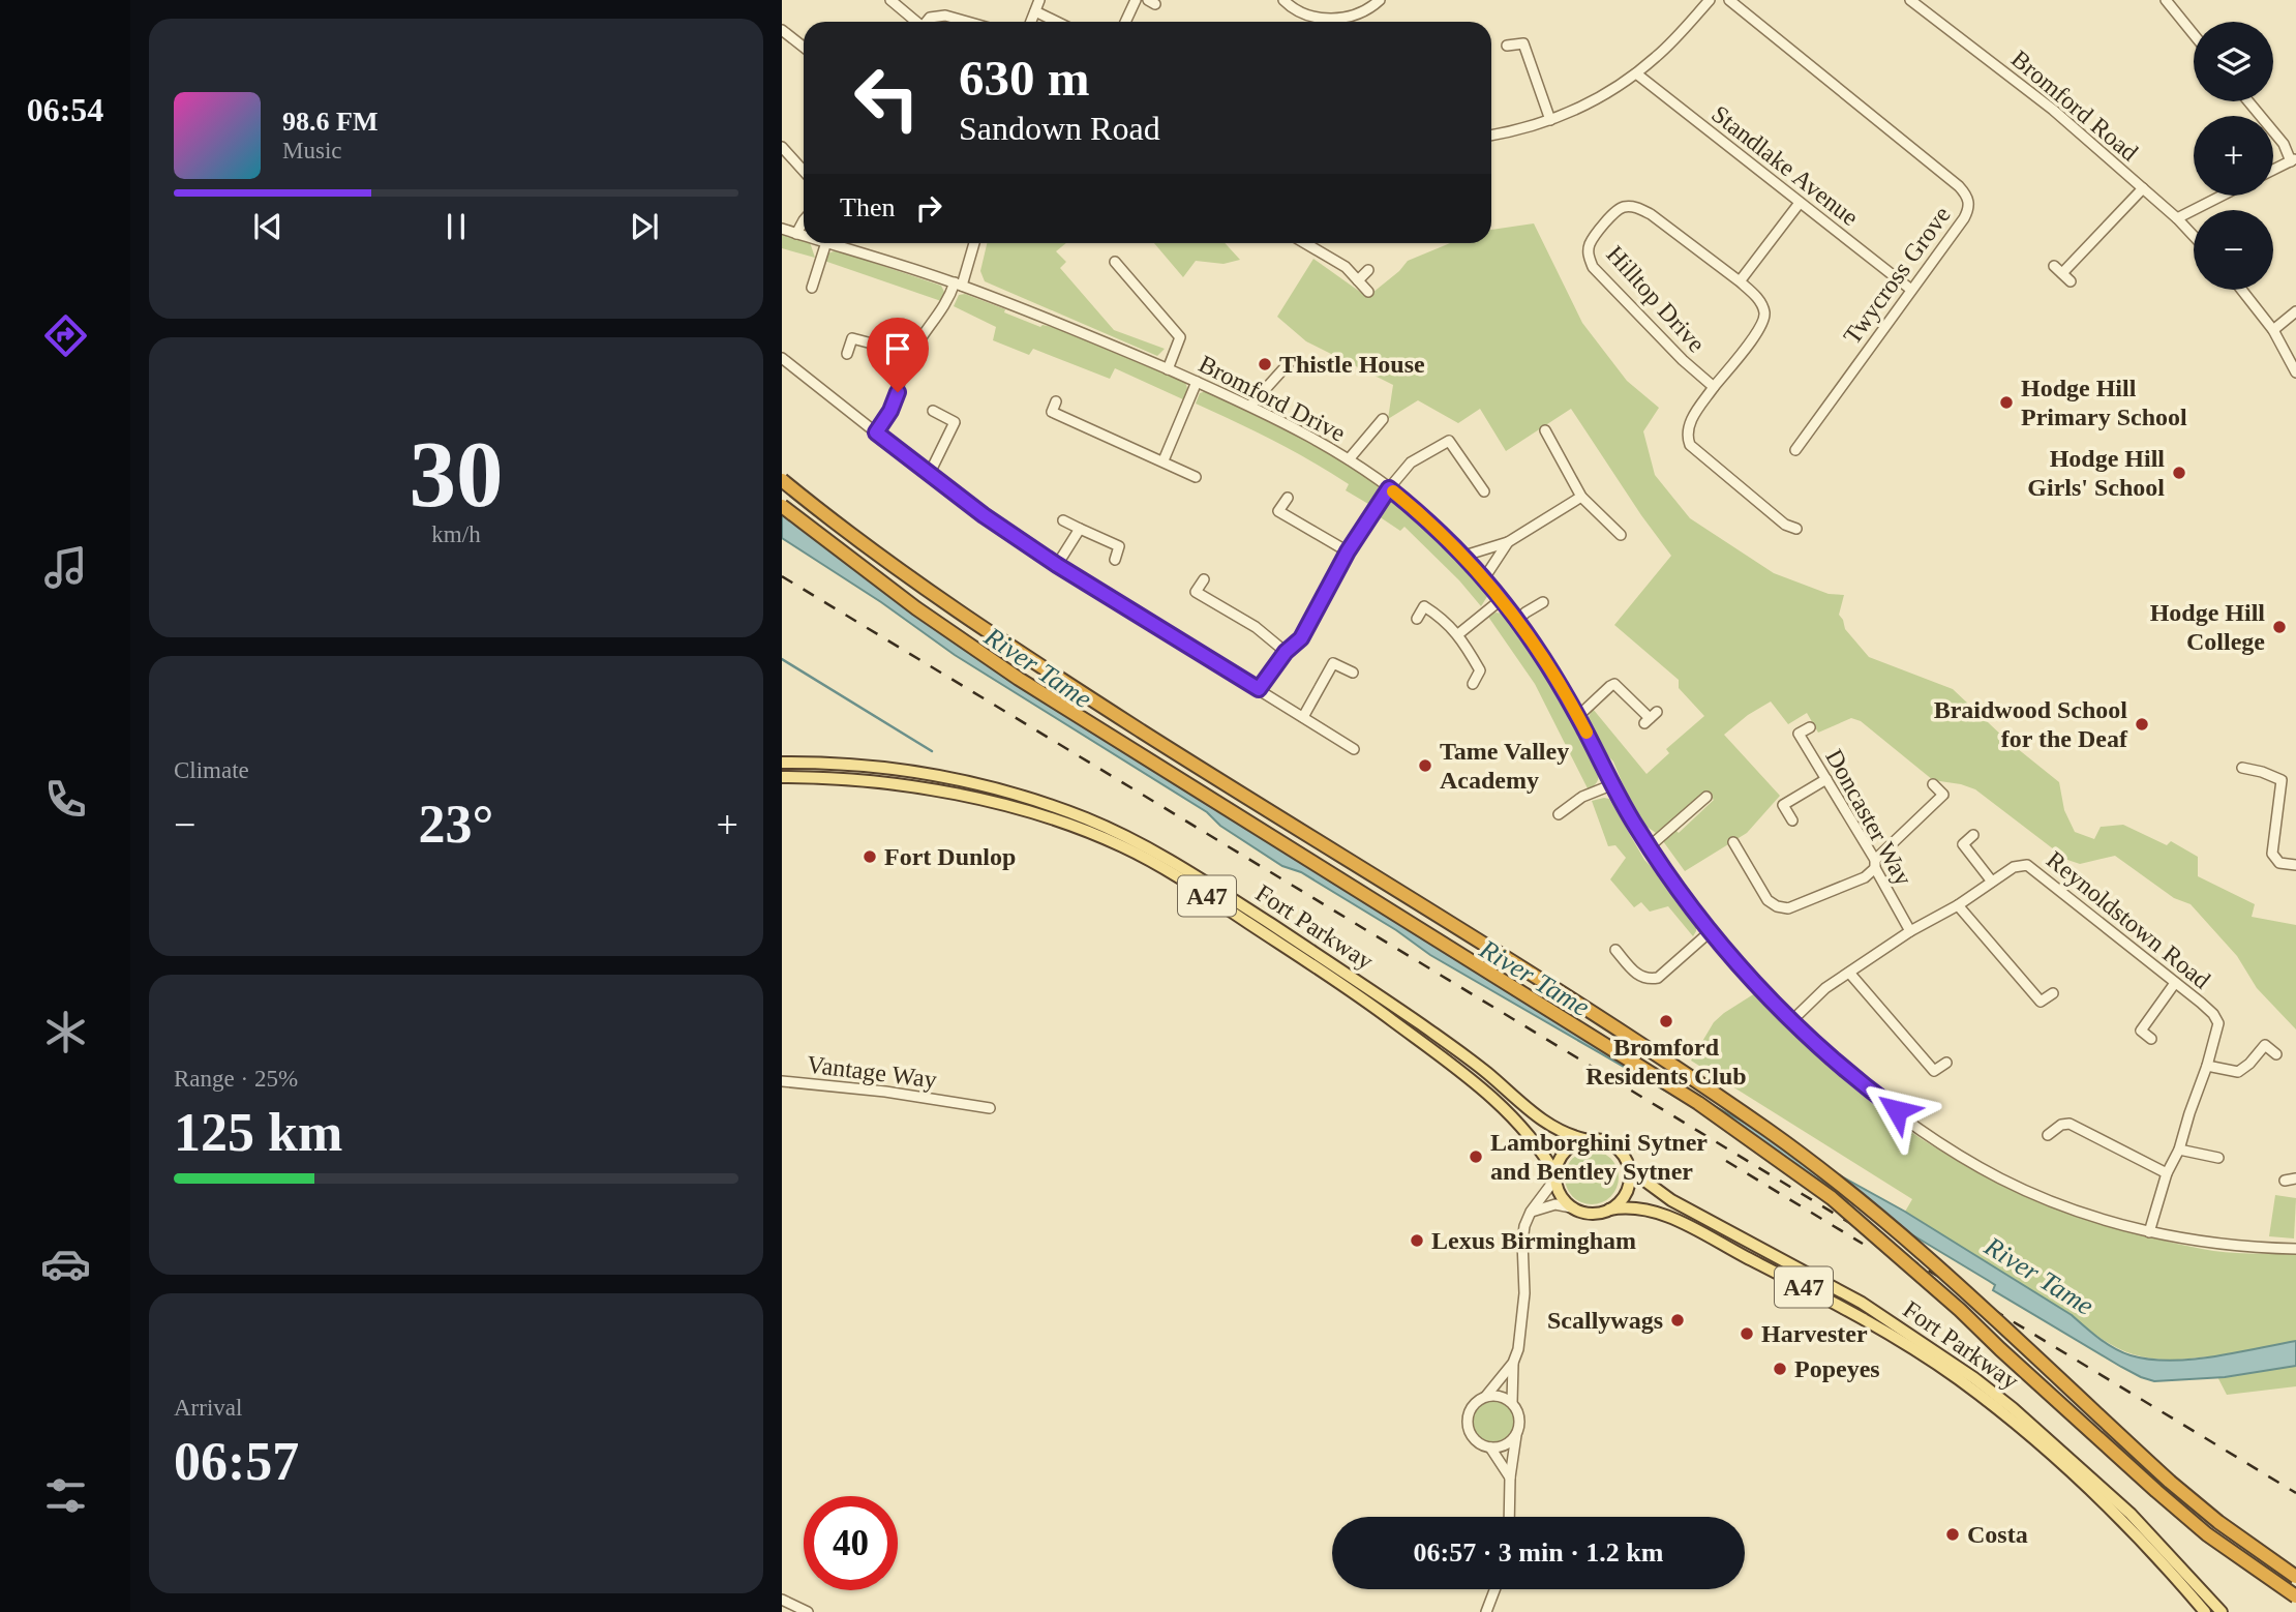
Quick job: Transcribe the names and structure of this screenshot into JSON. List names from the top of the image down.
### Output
{
  "streets": {
    "main road": ["A47", "Fort Parkway"],
    "street": [
      "Bromford Road",
      "Standlake Avenue",
      "Twycross Grove",
      "Hilltop Drive",
      "Bromford Drive",
      "Doncaster Way",
      "Reynoldstown Road",
      "Vantage Way"
    ]
  },
  "crossings": [
    ["Standlake Avenue", "Twycross Grove"],
    ["Bromford Drive", "Reynoldstown Road"],
    ["Doncaster Way", "Reynoldstown Road"]
  ],
  "water": ["River Tame"],
  "places": [
    "Thistle House",
    "Hodge Hill Primary School",
    "Hodge Hill Girls' School",
    "Hodge Hill College",
    "Braidwood School for the Deaf",
    "Tame Valley Academy",
    "Fort Dunlop",
    "Bromford Residents Club",
    "Lamborghini Sytner and Bentley Sytner",
    "Lexus Birmingham",
    "Scallywags",
    "Harvester",
    "Popeyes",
    "Costa"
  ],
  "page": {
    "tabs": "06:54",
    "map_buttons": ["+", "−"],
    "turn": ["630 m", "Sandown Road"],
    "song": ["98.6 FM", "Music"],
    "then": "Then",
    "tile": [
      ["30", "km/h"],
      "Climate",
      ["Range · 25%", "125 km"],
      ["Arrival", "06:57"]
    ],
    "heat": ["−", "23°", "+"],
    "limit": "40",
    "trip": "06:57 · 3 min · 1.2 km"
  }
}
